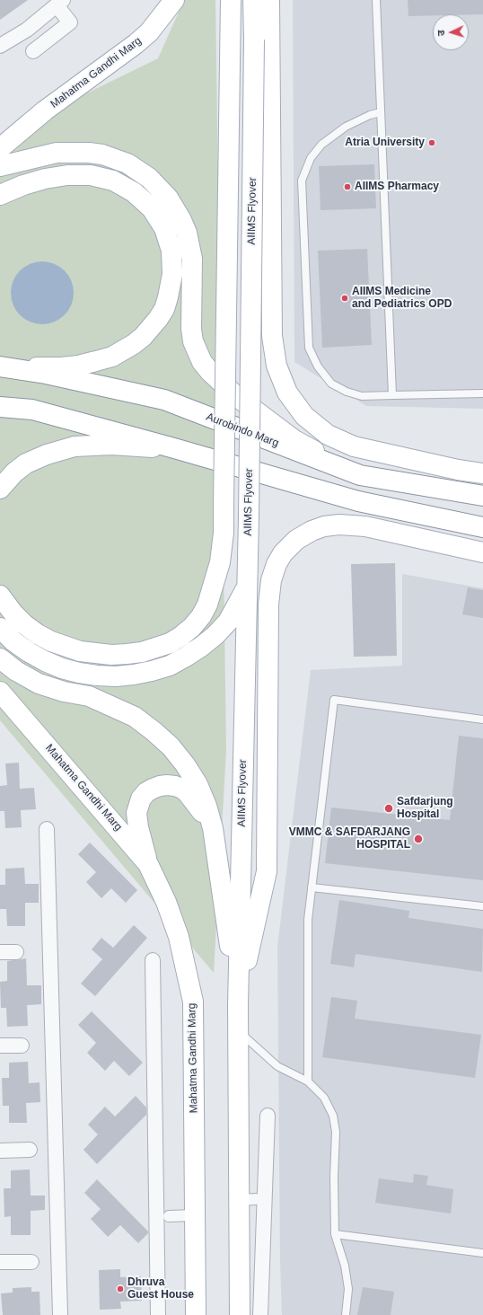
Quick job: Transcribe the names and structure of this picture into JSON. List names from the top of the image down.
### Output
{
  "streets": {
    "main road": ["Mahatma Gandhi Marg", "AIIMS Flyover", "Aurobindo Marg"]
  },
  "places": [
    "Atria University",
    "AIIMS Pharmacy",
    "AIIMS Medicine and Pediatrics OPD",
    "Safdarjung Hospital",
    "VMMC & SAFDARJANG HOSPITAL",
    "Dhruva Guest House"
  ],
  "north": "left"
}
